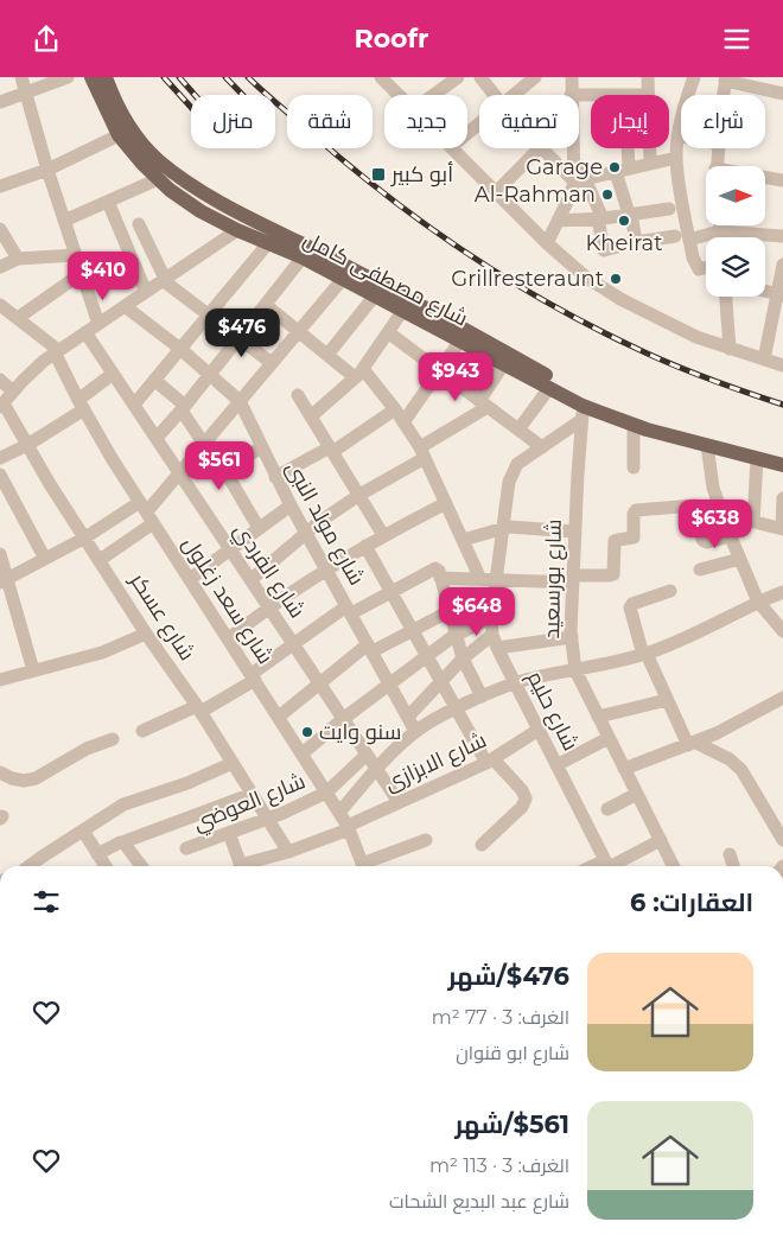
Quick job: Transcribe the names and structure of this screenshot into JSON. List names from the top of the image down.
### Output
{
  "streets": {
    "main road": ["شارع مصطفى كامل"],
    "street": [
      "شارع مولد النبى",
      "شارع الفردي",
      "شارع بورسعيد",
      "شارع سعد زغلول",
      "شارع عسكر",
      "شارع حليم",
      "شارع الابزازى",
      "شارع العوضي"
    ]
  },
  "crossings": [
    ["شارع مصطفى كامل", "شارع بورسعيد"],
    ["شارع مصطفى كامل", "شارع حليم"],
    ["شارع الفردي", "شارع الابزازى"],
    ["شارع الفردي", "شارع العوضي"],
    ["شارع بورسعيد", "شارع حليم"],
    ["شارع سعد زغلول", "شارع الابزازى"],
    ["شارع سعد زغلول", "شارع العوضي"],
    ["شارع عسكر", "شارع الابزازى"],
    ["شارع عسكر", "شارع العوضي"],
    ["شارع حليم", "شارع الابزازى"]
  ],
  "places": {
    "other": [
      "Garage",
      "Al-Rahman",
      "Kheirat",
      "Grillresteraunt",
      "سنو وايت"
    ],
    "transit": ["أبو كبير"]
  },
  "north": "right",
  "page": {
    "header": "Roofr",
    "chip": [
      "شراء",
      "إيجار",
      "تصفية",
      "جديد",
      "شقة",
      "منزل"
    ],
    "price": [
      "$410",
      "$476",
      "$943",
      "$561",
      "$638",
      "$648"
    ],
    "heading": "العقارات: 6",
    "list": [
      {
        "name": "$476/شهر",
        "note": "الغرف: 3 · 77 m² · شارع ابو قنوان"
      },
      {
        "name": "$561/شهر",
        "note": "الغرف: 3 · 113 m² · شارع عبد البديع الشحات"
      }
    ]
  }
}
